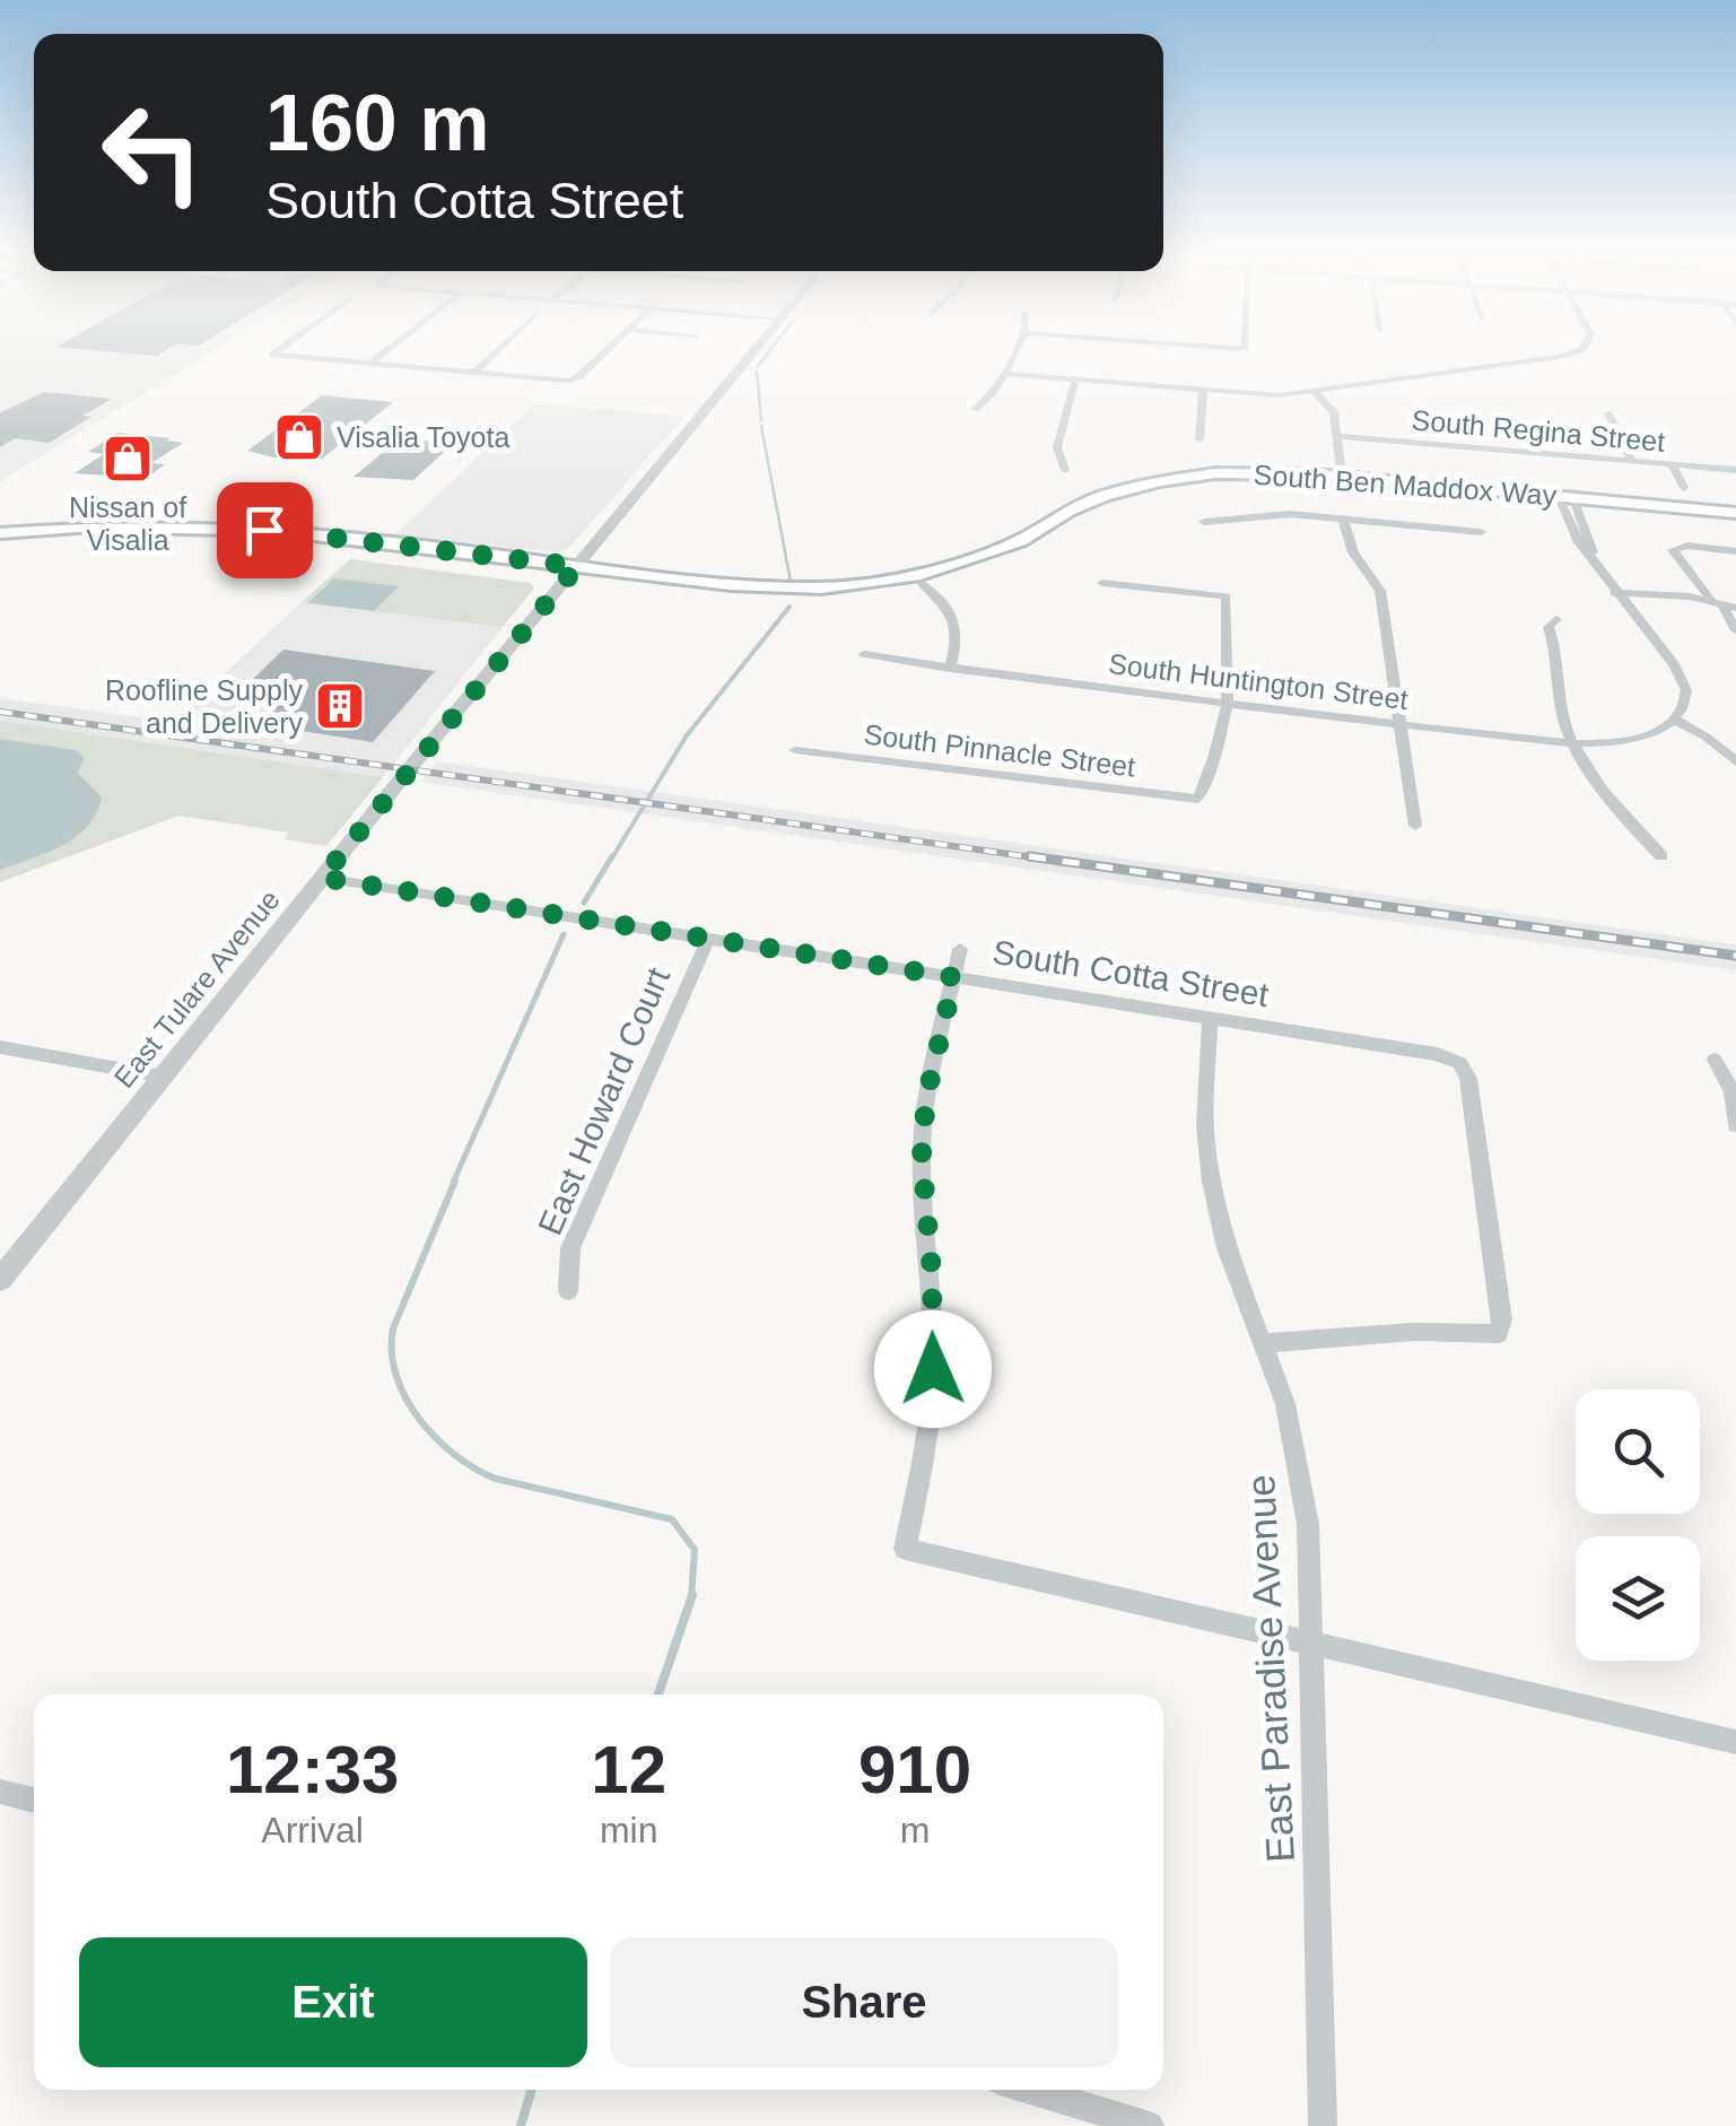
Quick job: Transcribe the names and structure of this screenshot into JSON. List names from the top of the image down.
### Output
{
  "streets": {
    "main road": ["South Ben Maddox Way"],
    "street": [
      "South Regina Street",
      "South Huntington Street",
      "South Pinnacle Street",
      "South Cotta Street",
      "East Tulare Avenue",
      "East Howard Court",
      "East Paradise Avenue"
    ]
  },
  "crossings": [
    ["South Ben Maddox Way", "East Tulare Avenue"],
    ["South Huntington Street", "South Pinnacle Street"],
    ["South Cotta Street", "East Tulare Avenue"],
    ["South Cotta Street", "East Howard Court"],
    ["South Cotta Street", "East Paradise Avenue"]
  ],
  "places": {
    "shop": ["Visalia Toyota", "Nissan of Visalia"],
    "building": ["Roofline Supply and Delivery"]
  },
  "page": {
    "turn": ["160 m", "South Cotta Street"],
    "eta": [
      "12:33",
      "Arrival",
      "12",
      "min",
      "910",
      "m"
    ],
    "buttons": ["Exit", "Share"]
  }
}
